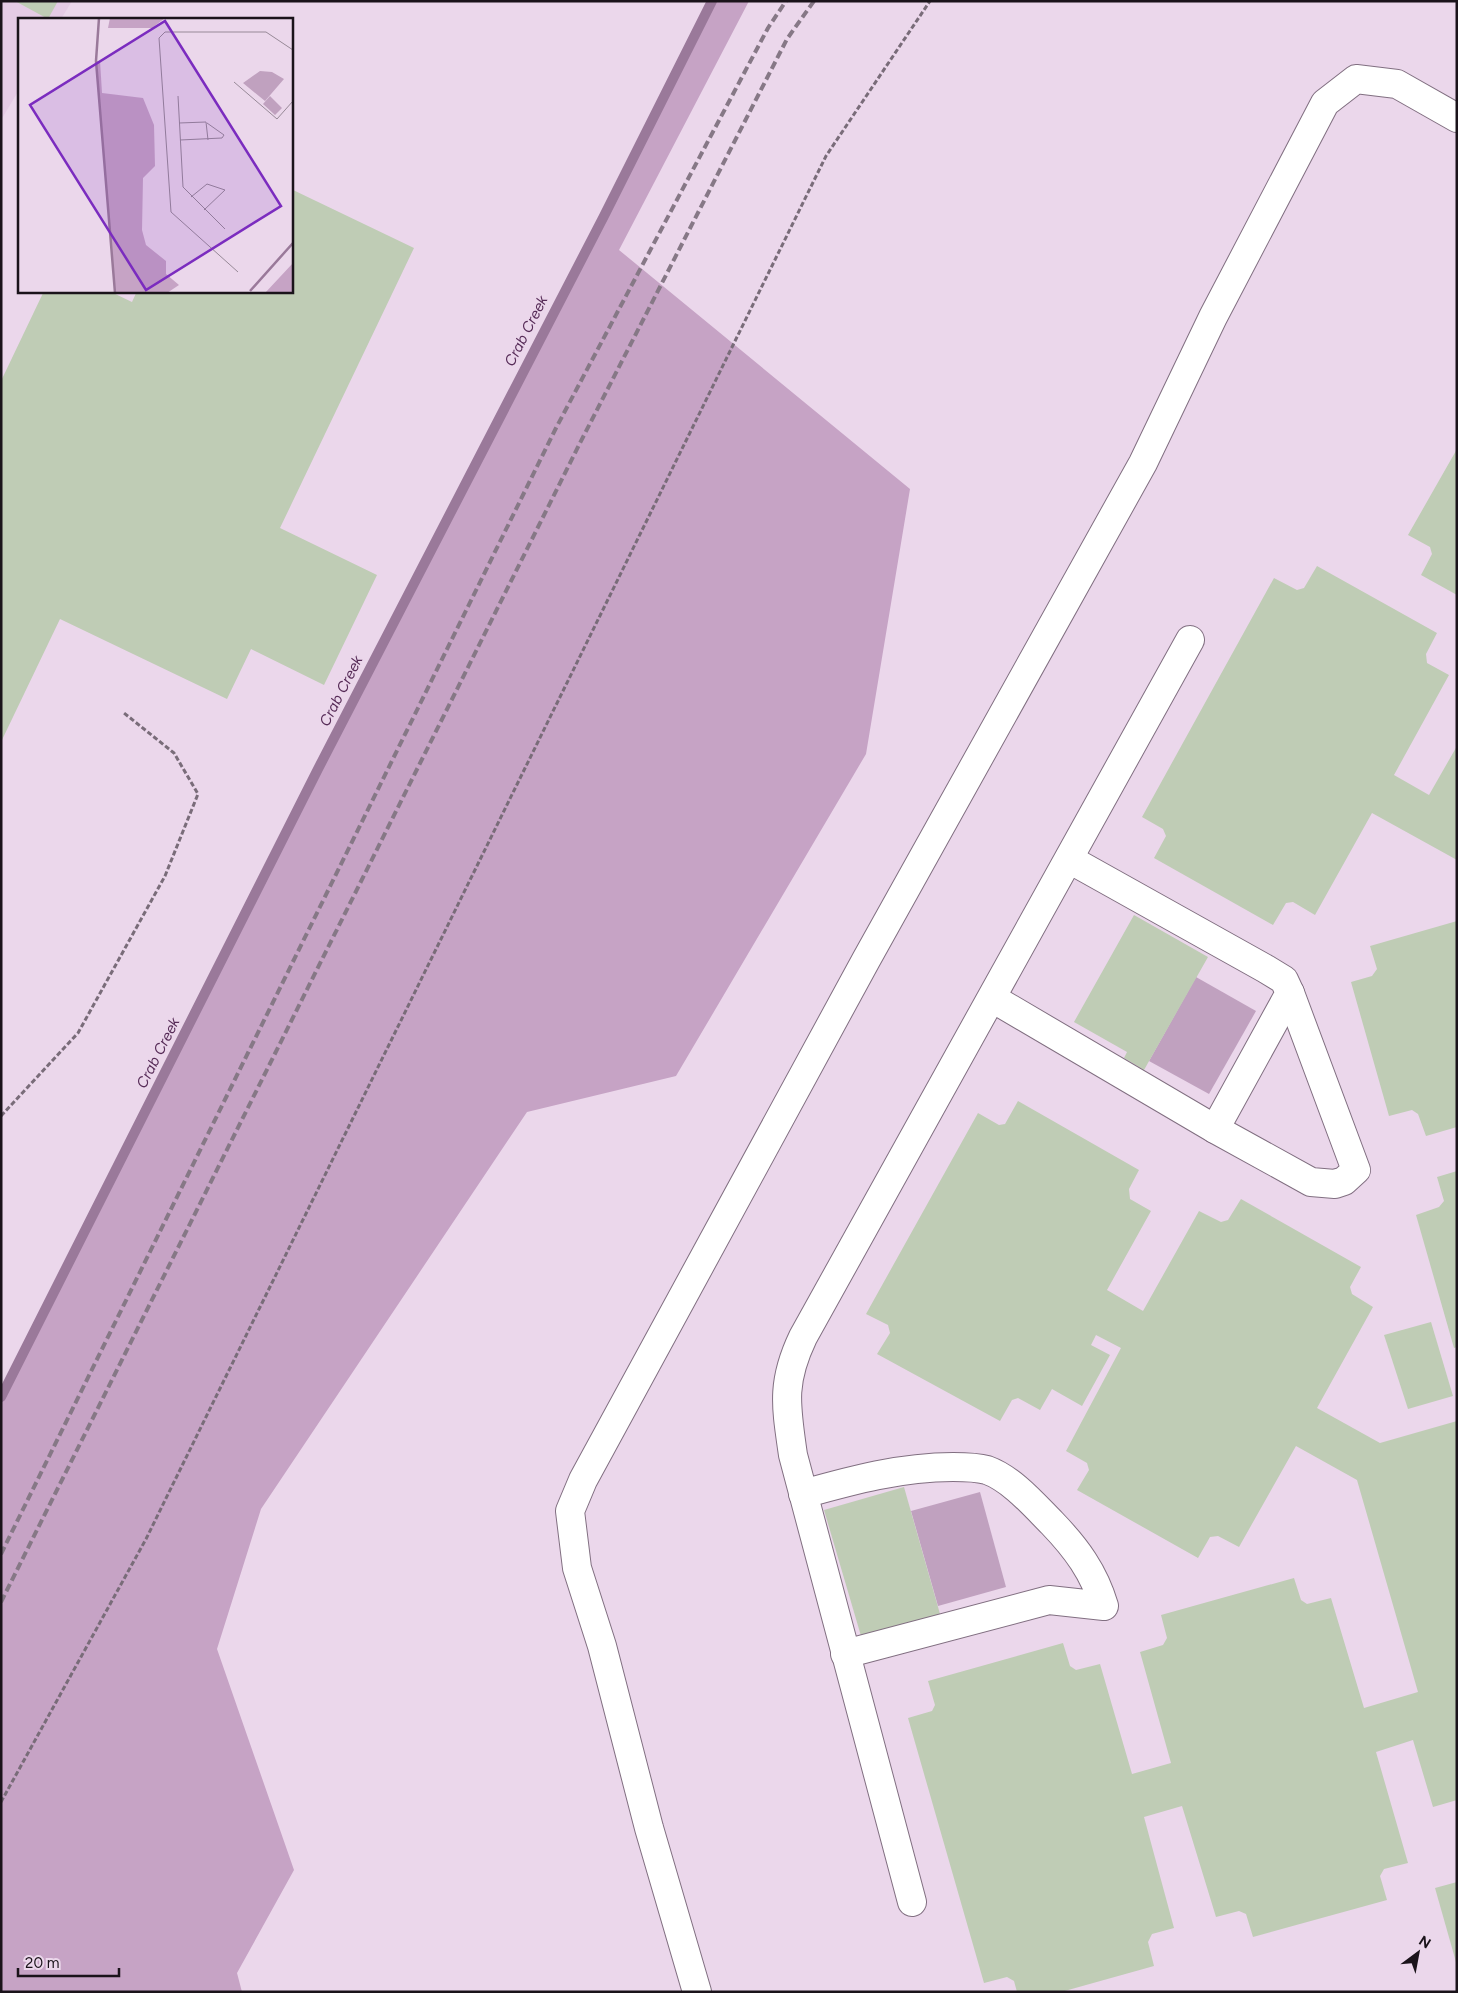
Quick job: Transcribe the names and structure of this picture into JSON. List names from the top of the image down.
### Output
{
  "water": ["Crab Creek"],
  "scale_bar": "20 m",
  "north": "top right"
}
